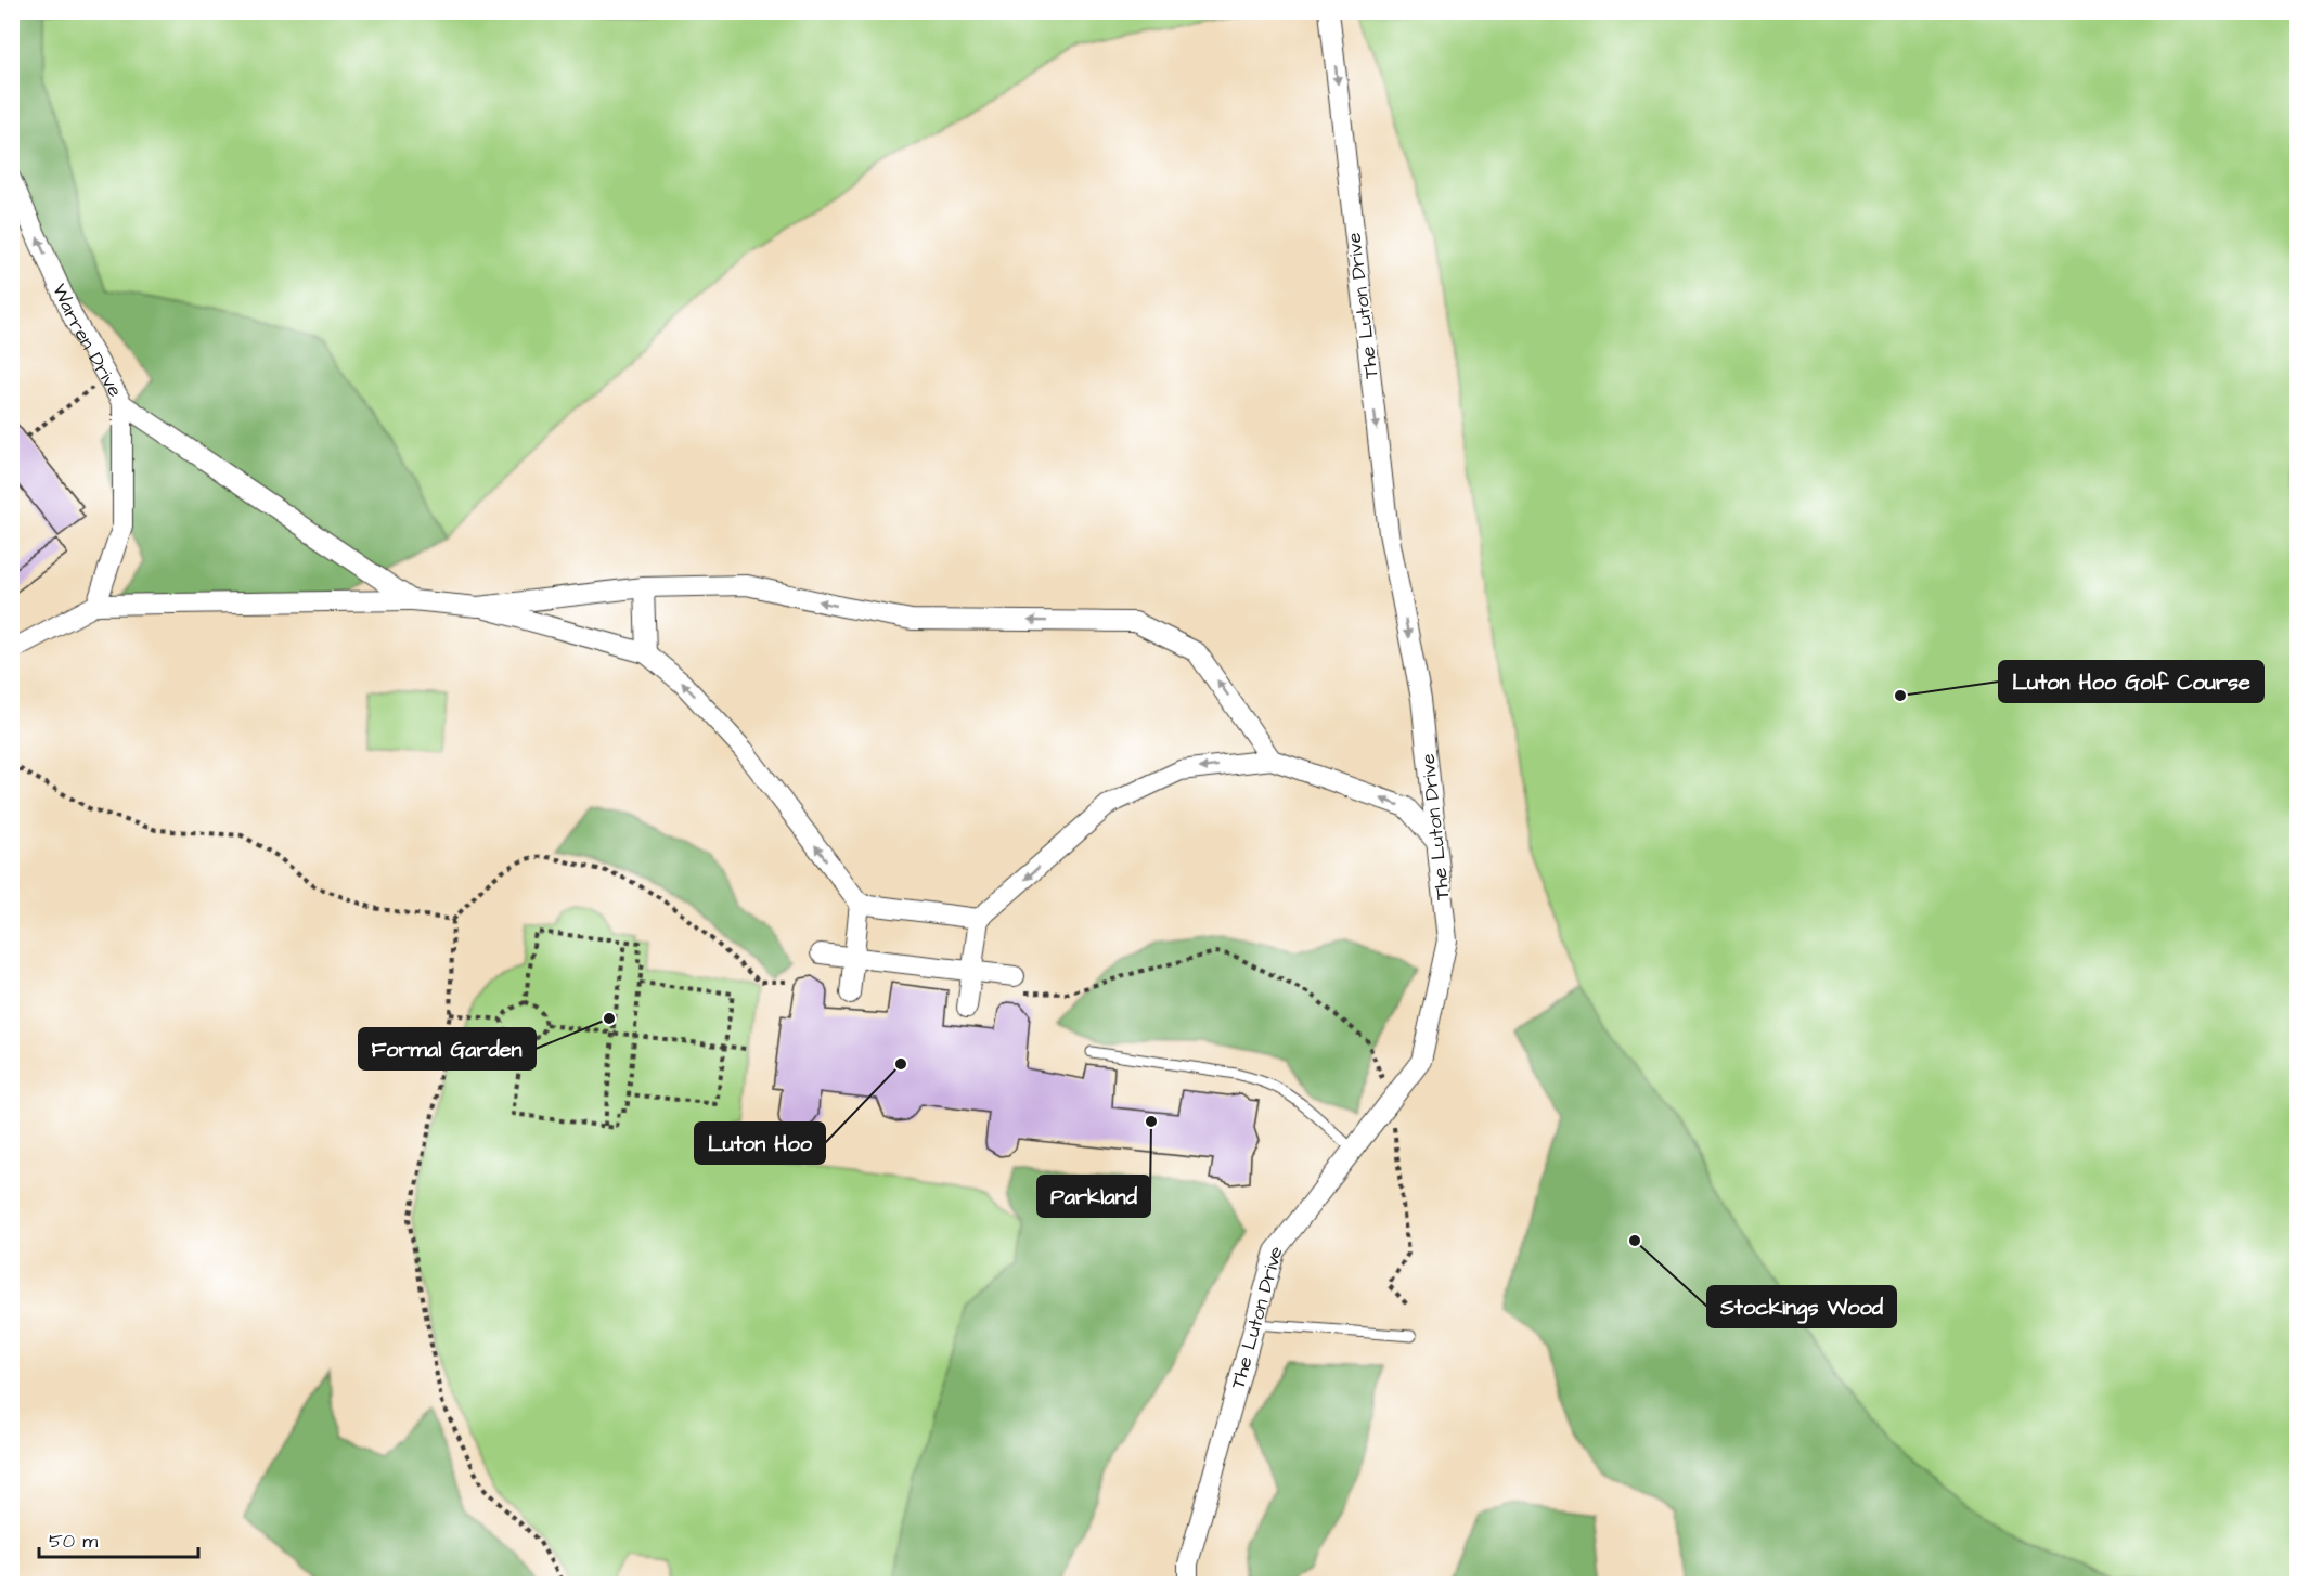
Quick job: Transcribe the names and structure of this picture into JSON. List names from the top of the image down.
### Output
{
  "streets": {
    "street": ["The Luton Drive", "Warren Drive"]
  },
  "one_way": ["The Luton Drive", "Warren Drive"],
  "places": [
    "Luton Hoo Golf Course",
    "Formal Garden",
    "Luton Hoo",
    "Parkland",
    "Stockings Wood"
  ],
  "scale_bar": "50 m"
}
